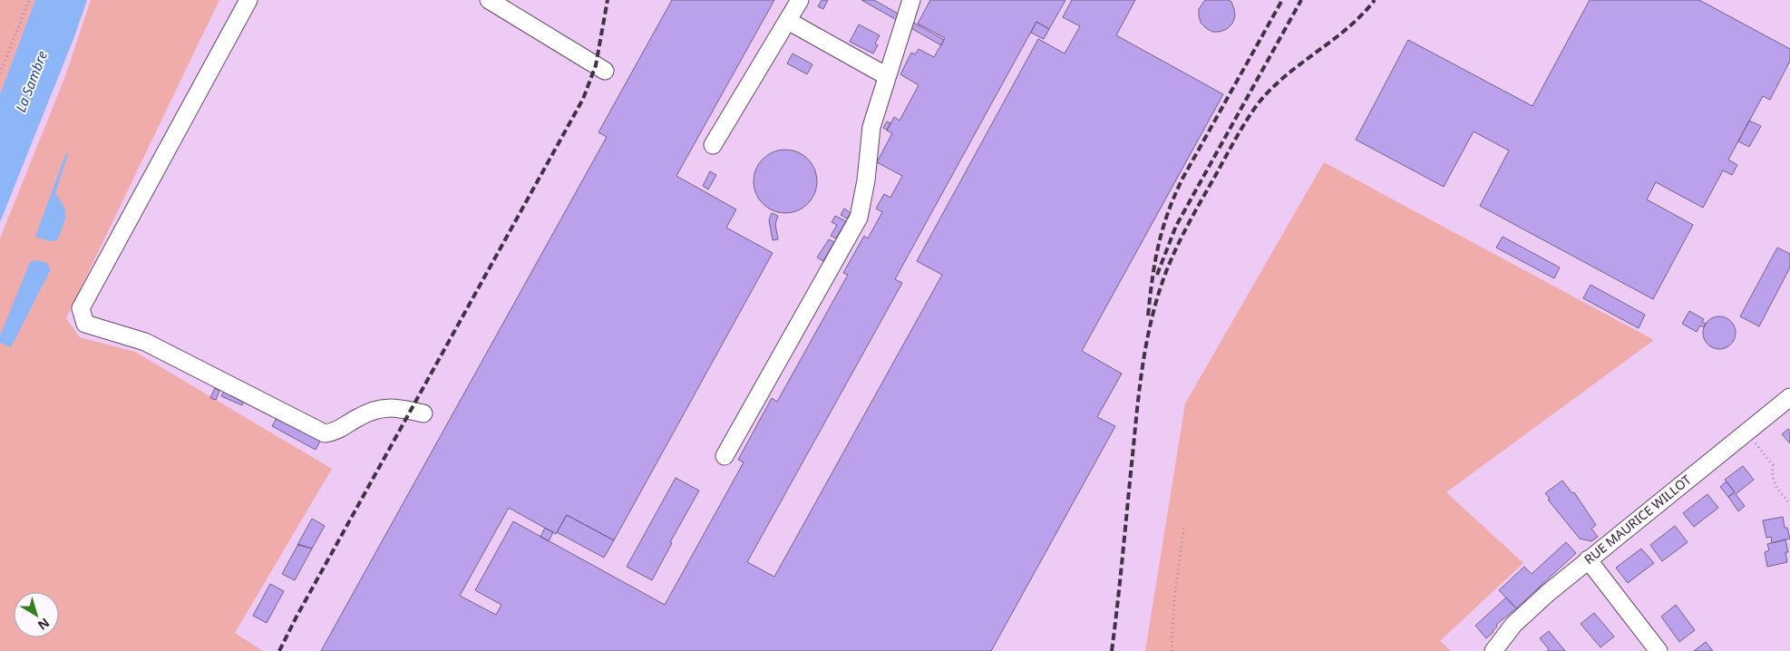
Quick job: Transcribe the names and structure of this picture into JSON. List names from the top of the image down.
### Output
{
  "streets": {
    "street": ["RUE MAURICE WILLOT"]
  },
  "water": ["La Sambre"],
  "north": "bottom right"
}
